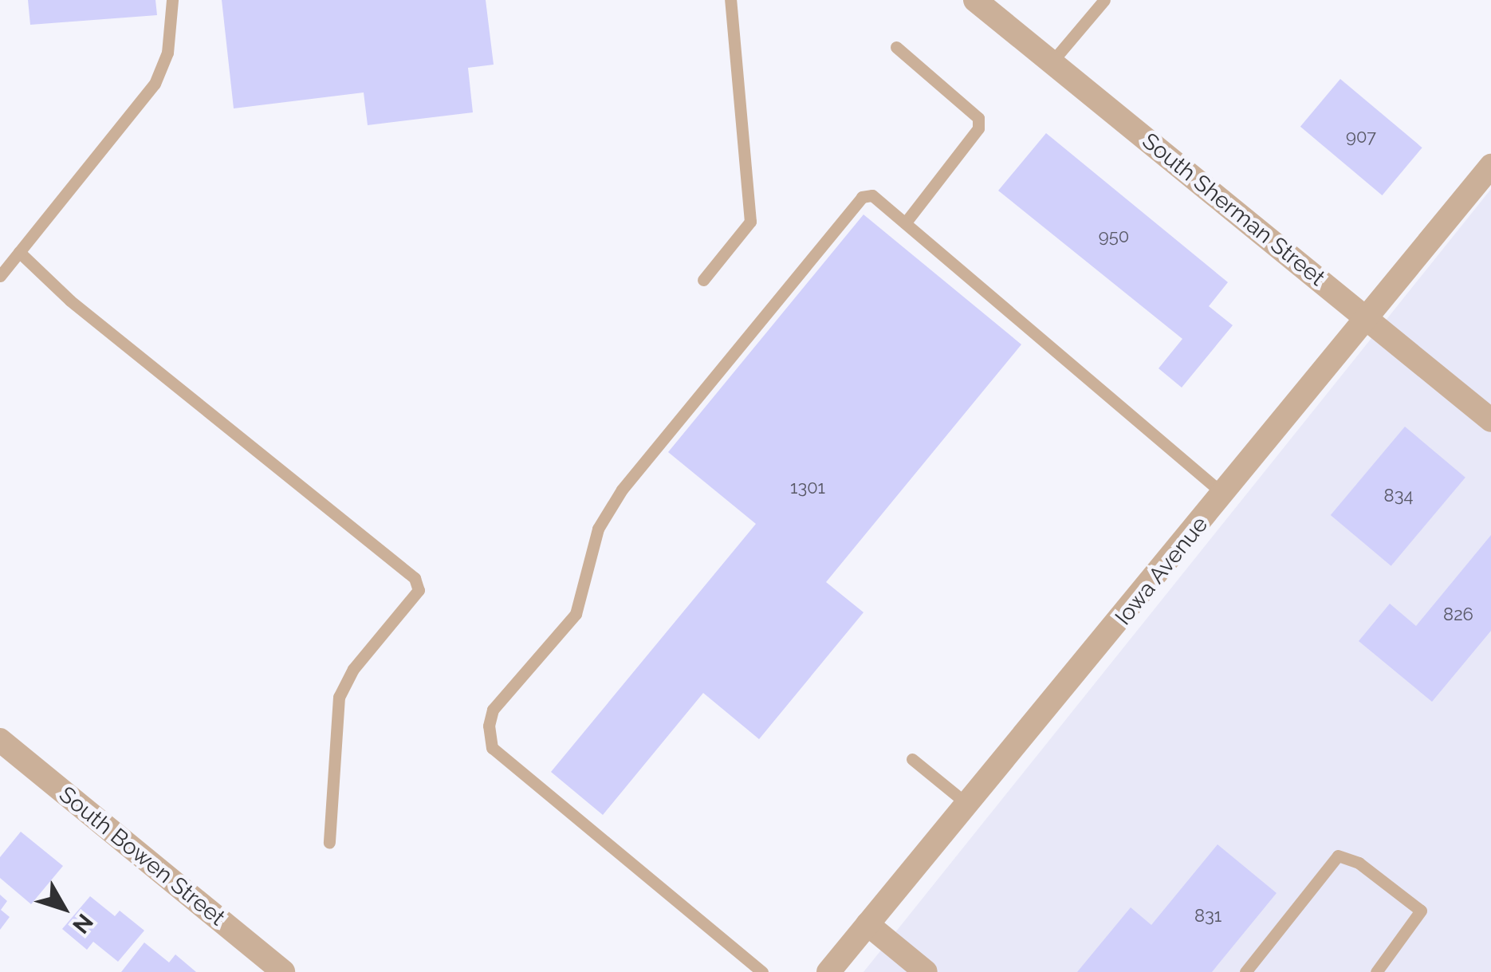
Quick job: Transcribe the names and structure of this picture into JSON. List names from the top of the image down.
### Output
{
  "streets": {
    "street": ["South Sherman Street", "Iowa Avenue", "South Bowen Street"]
  },
  "crossings": [
    ["South Sherman Street", "Iowa Avenue"]
  ],
  "house_numbers": [
    "907",
    "950",
    "1301",
    "834",
    "826",
    "831"
  ],
  "north": "bottom right"
}
